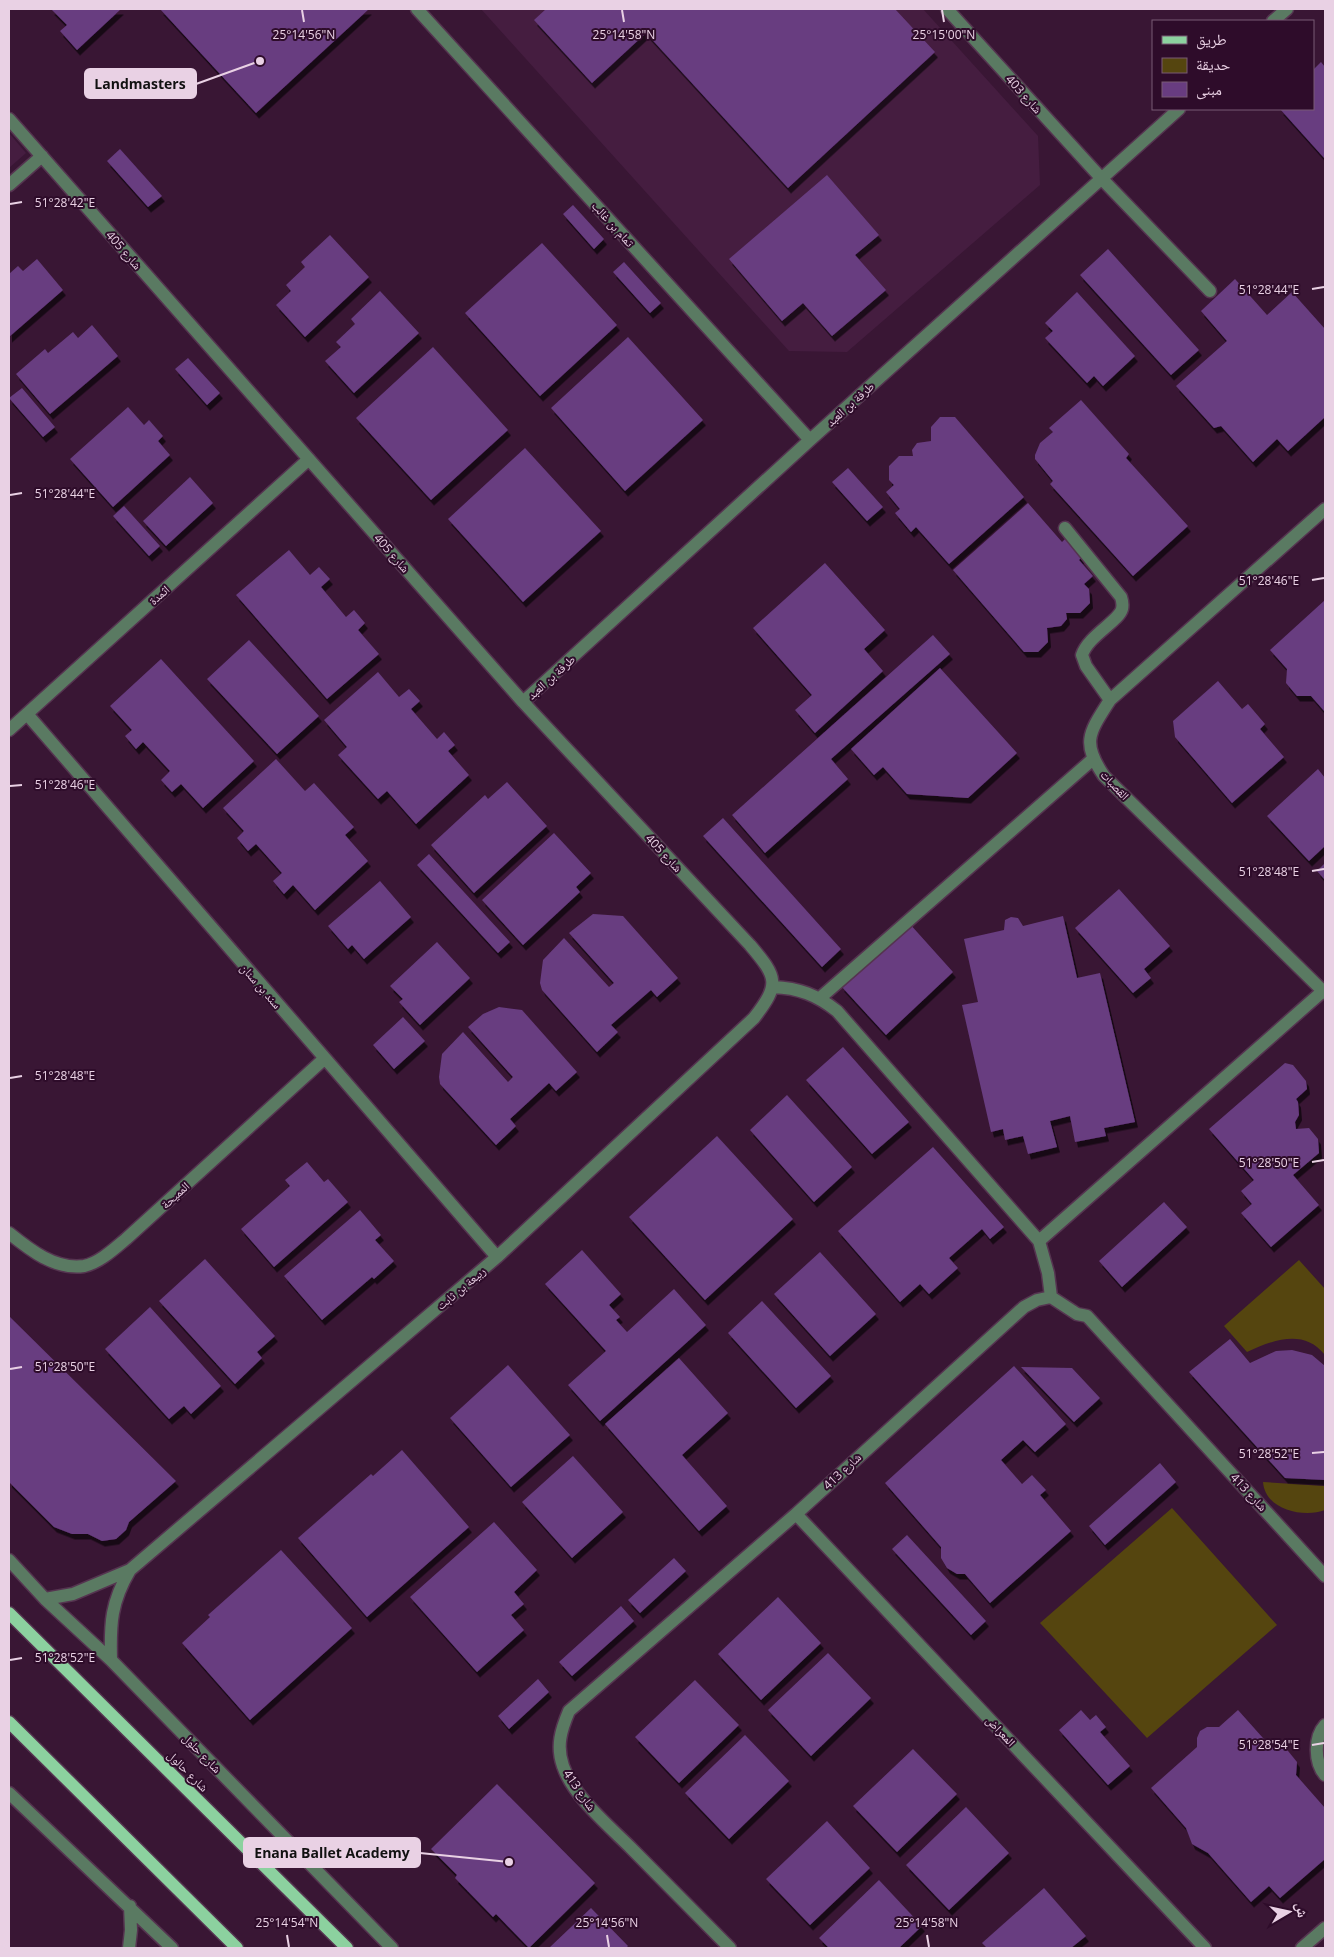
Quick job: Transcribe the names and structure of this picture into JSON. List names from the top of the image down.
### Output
{
  "streets": {
    "main road": ["شارع حالول"],
    "street": [
      "شارع 403",
      "تمام بن غالب",
      "شارع 405",
      "طرفة بن العبد",
      "اثمدة",
      "القصبات",
      "سند بن سنان",
      "المميحة",
      "ربيعة بن ثابت",
      "شارع 413",
      "المعراض",
      "شارع حلول"
    ]
  },
  "crossings": [
    ["شارع 403", "طرفة بن العبد"],
    ["تمام بن غالب", "طرفة بن العبد"],
    ["شارع 405", "طرفة بن العبد"],
    ["شارع 405", "اثمدة"],
    ["شارع 405", "ربيعة بن ثابت"],
    ["اثمدة", "سند بن سنان"],
    ["سند بن سنان", "المميحة"],
    ["سند بن سنان", "ربيعة بن ثابت"],
    ["ربيعة بن ثابت", "شارع حلول"],
    ["شارع 413", "المعراض"]
  ],
  "places": ["Landmasters", "Enana Ballet Academy"],
  "legend": ["طريق", "حديقة", "مبنى"],
  "north": "right",
  "coordinates": [
    "25°14'56\"N",
    "25°14'58\"N",
    "25°15'00\"N",
    "51°28'42\"E",
    "51°28'44\"E",
    "51°28'46\"E",
    "51°28'48\"E",
    "51°28'50\"E",
    "51°28'52\"E",
    "51°28'54\"E",
    "25°14'54\"N"
  ]
}
